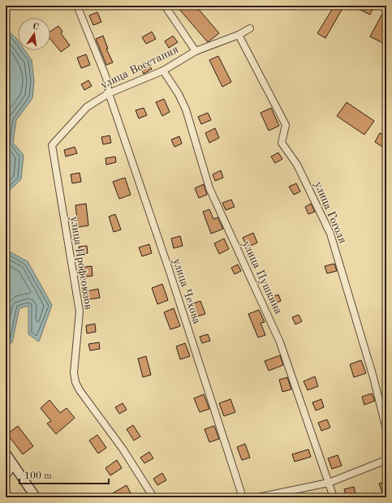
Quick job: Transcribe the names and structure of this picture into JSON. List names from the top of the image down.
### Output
{
  "streets": {
    "street": [
      "улица Восстания",
      "улица Гоголя",
      "улица Профсоюзов",
      "улица Пушкина",
      "улица Чехова"
    ]
  },
  "crossings": [
    ["улица Восстания", "улица Гоголя"],
    ["улица Восстания", "улица Профсоюзов"],
    ["улица Восстания", "улица Пушкина"],
    ["улица Восстания", "улица Чехова"]
  ],
  "scale_bar": "100 m",
  "north": "top"
}
